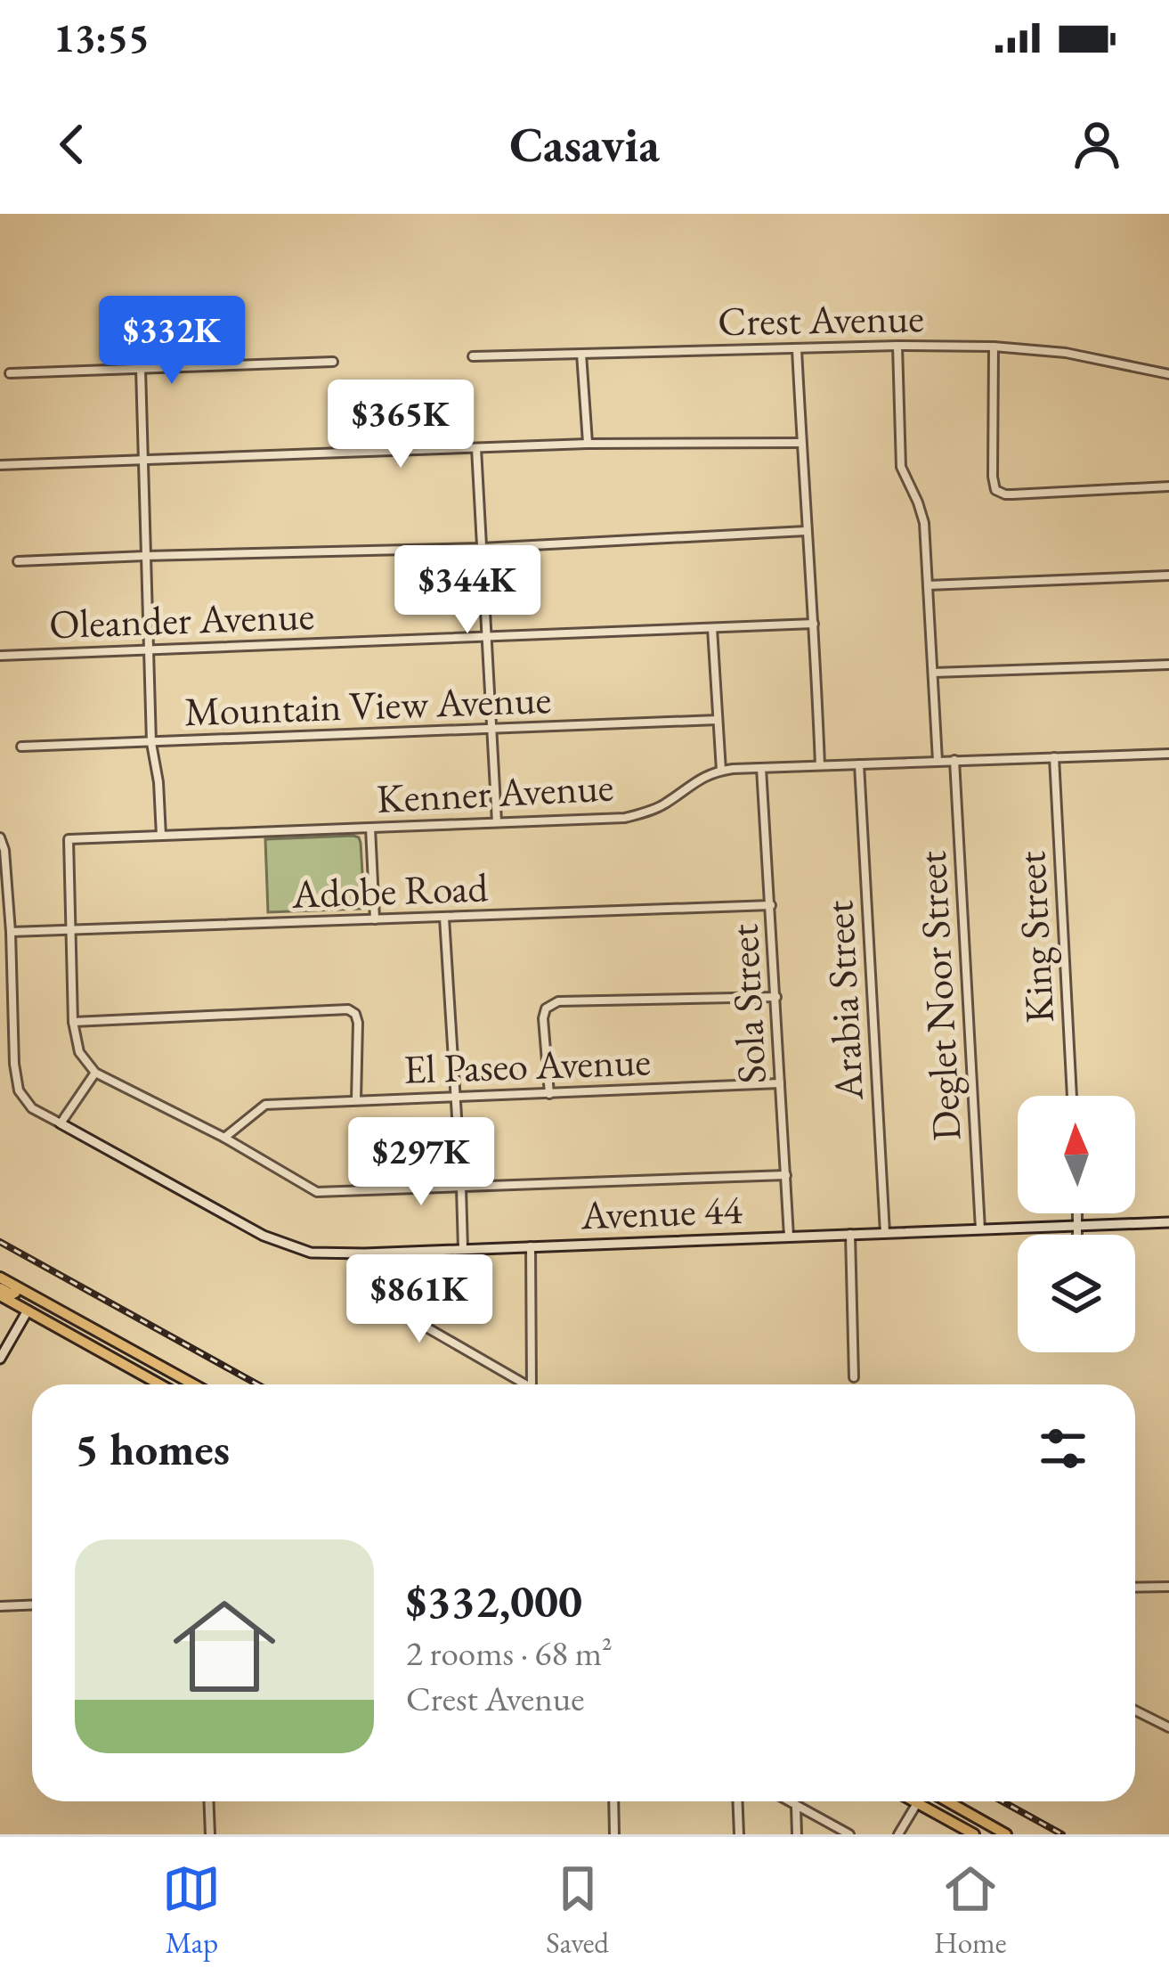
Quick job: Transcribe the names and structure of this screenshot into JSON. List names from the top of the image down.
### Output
{
  "streets": {
    "street": [
      "Crest Avenue",
      "Oleander Avenue",
      "Mountain View Avenue",
      "Kenner Avenue",
      "Adobe Road",
      "King Street",
      "Deglet Noor Street",
      "Arabia Street",
      "Sola Street",
      "El Paseo Avenue",
      "Avenue 44"
    ]
  },
  "crossings": [
    ["Kenner Avenue", "Adobe Road"],
    ["Kenner Avenue", "King Street"],
    ["Kenner Avenue", "Deglet Noor Street"],
    ["Kenner Avenue", "Arabia Street"],
    ["Kenner Avenue", "Sola Street"],
    ["Adobe Road", "Sola Street"],
    ["Deglet Noor Street", "Avenue 44"],
    ["Arabia Street", "Avenue 44"],
    ["Sola Street", "El Paseo Avenue"],
    ["Sola Street", "Avenue 44"]
  ],
  "north": "top",
  "page": {
    "status": "13:55",
    "header": "Casavia",
    "price": [
      "$332K",
      "$365K",
      "$344K",
      "$297K",
      "$861K"
    ],
    "heading": "5 homes",
    "list": [
      {
        "name": "$332,000",
        "note": "2 rooms · 68 m² · Crest Avenue"
      }
    ],
    "tabs": ["Map", "Saved", "Home"]
  }
}
